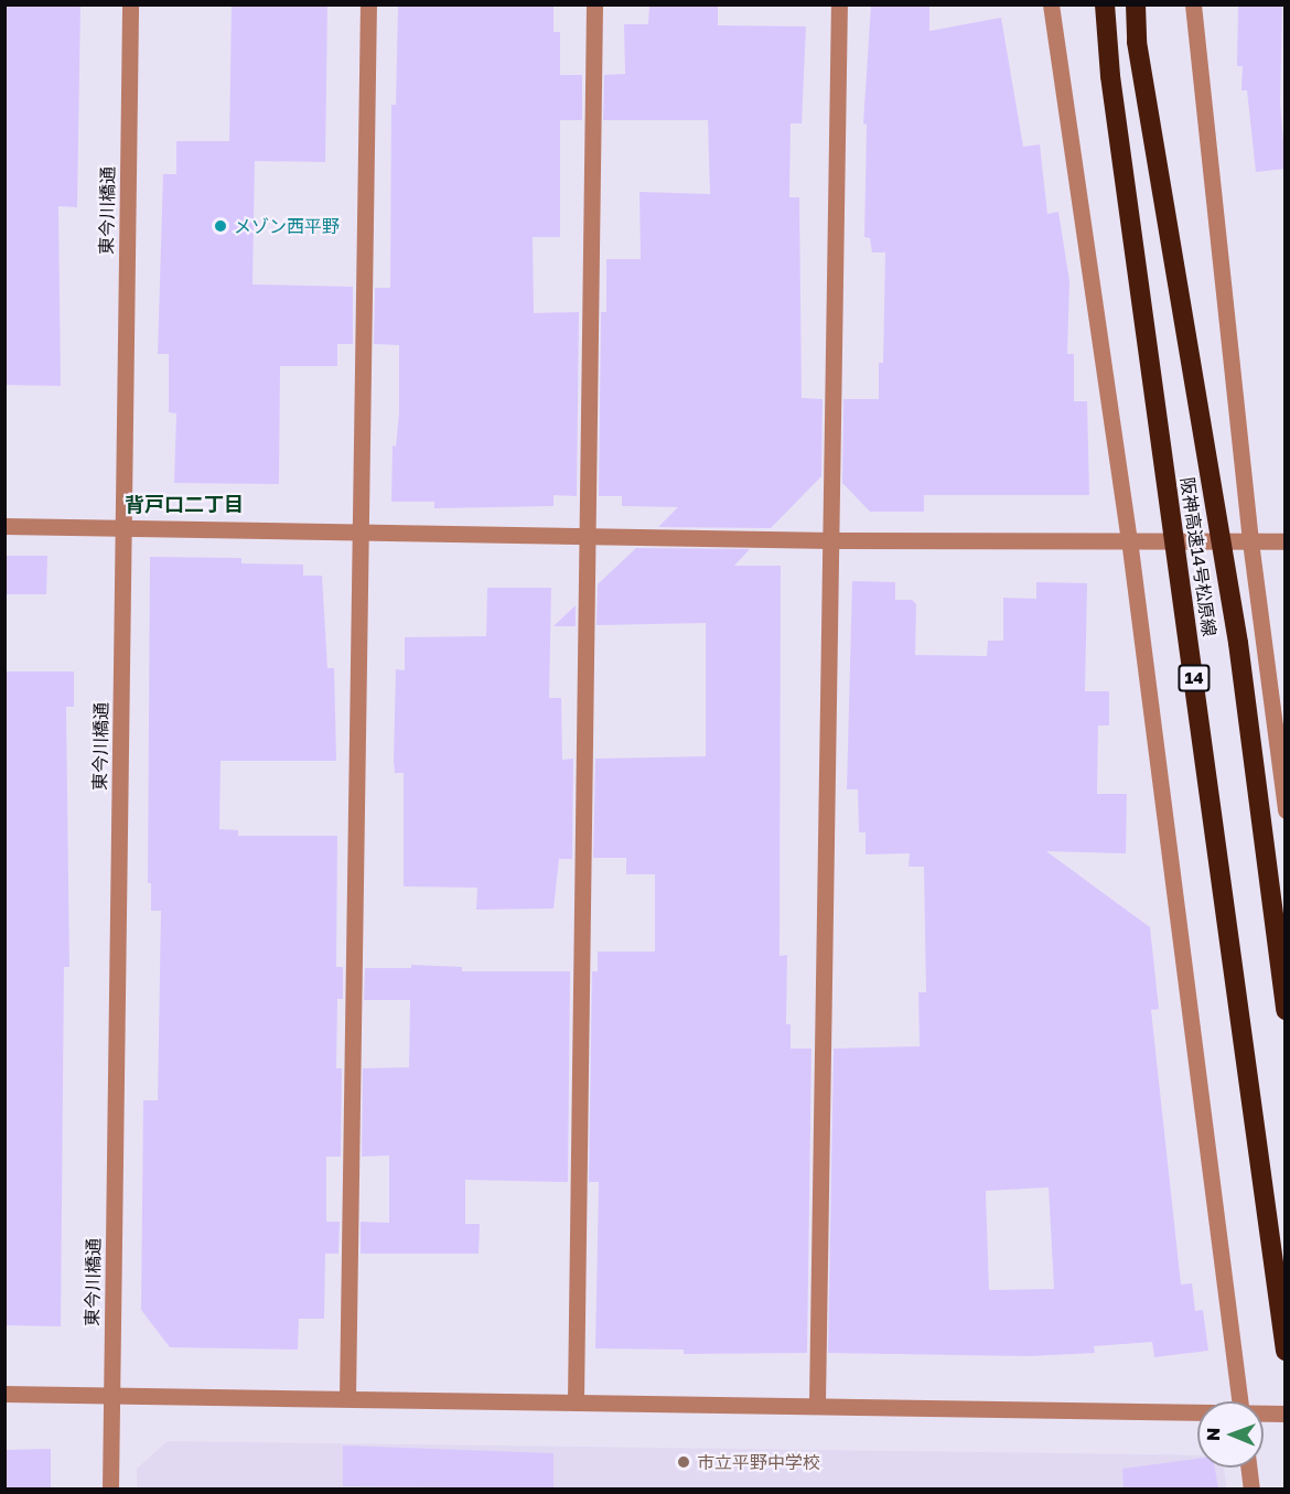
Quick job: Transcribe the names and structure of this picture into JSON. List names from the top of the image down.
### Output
{
  "streets": {
    "highway": ["阪神高速14号松原線", "14"],
    "street": ["東今川橋通"]
  },
  "districts": ["背戸口二丁目"],
  "places": ["メゾン西平野", "市立平野中学校"],
  "north": "left"
}
